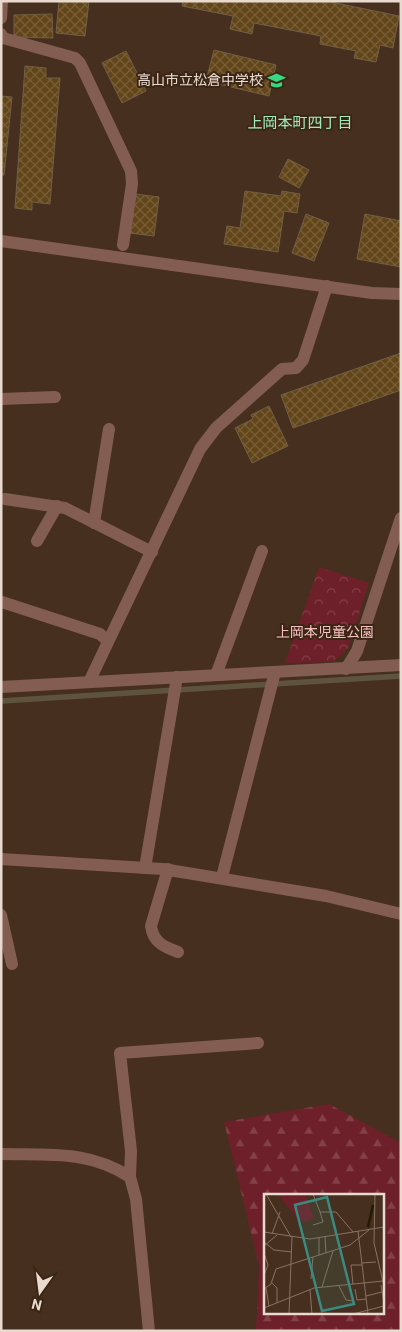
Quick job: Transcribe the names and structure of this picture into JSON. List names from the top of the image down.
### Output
{
  "districts": ["上岡本町四丁目"],
  "parks": ["上岡本児童公園"],
  "places": {
    "school or university": ["高山市立松倉中学校"]
  },
  "north": "bottom"
}
